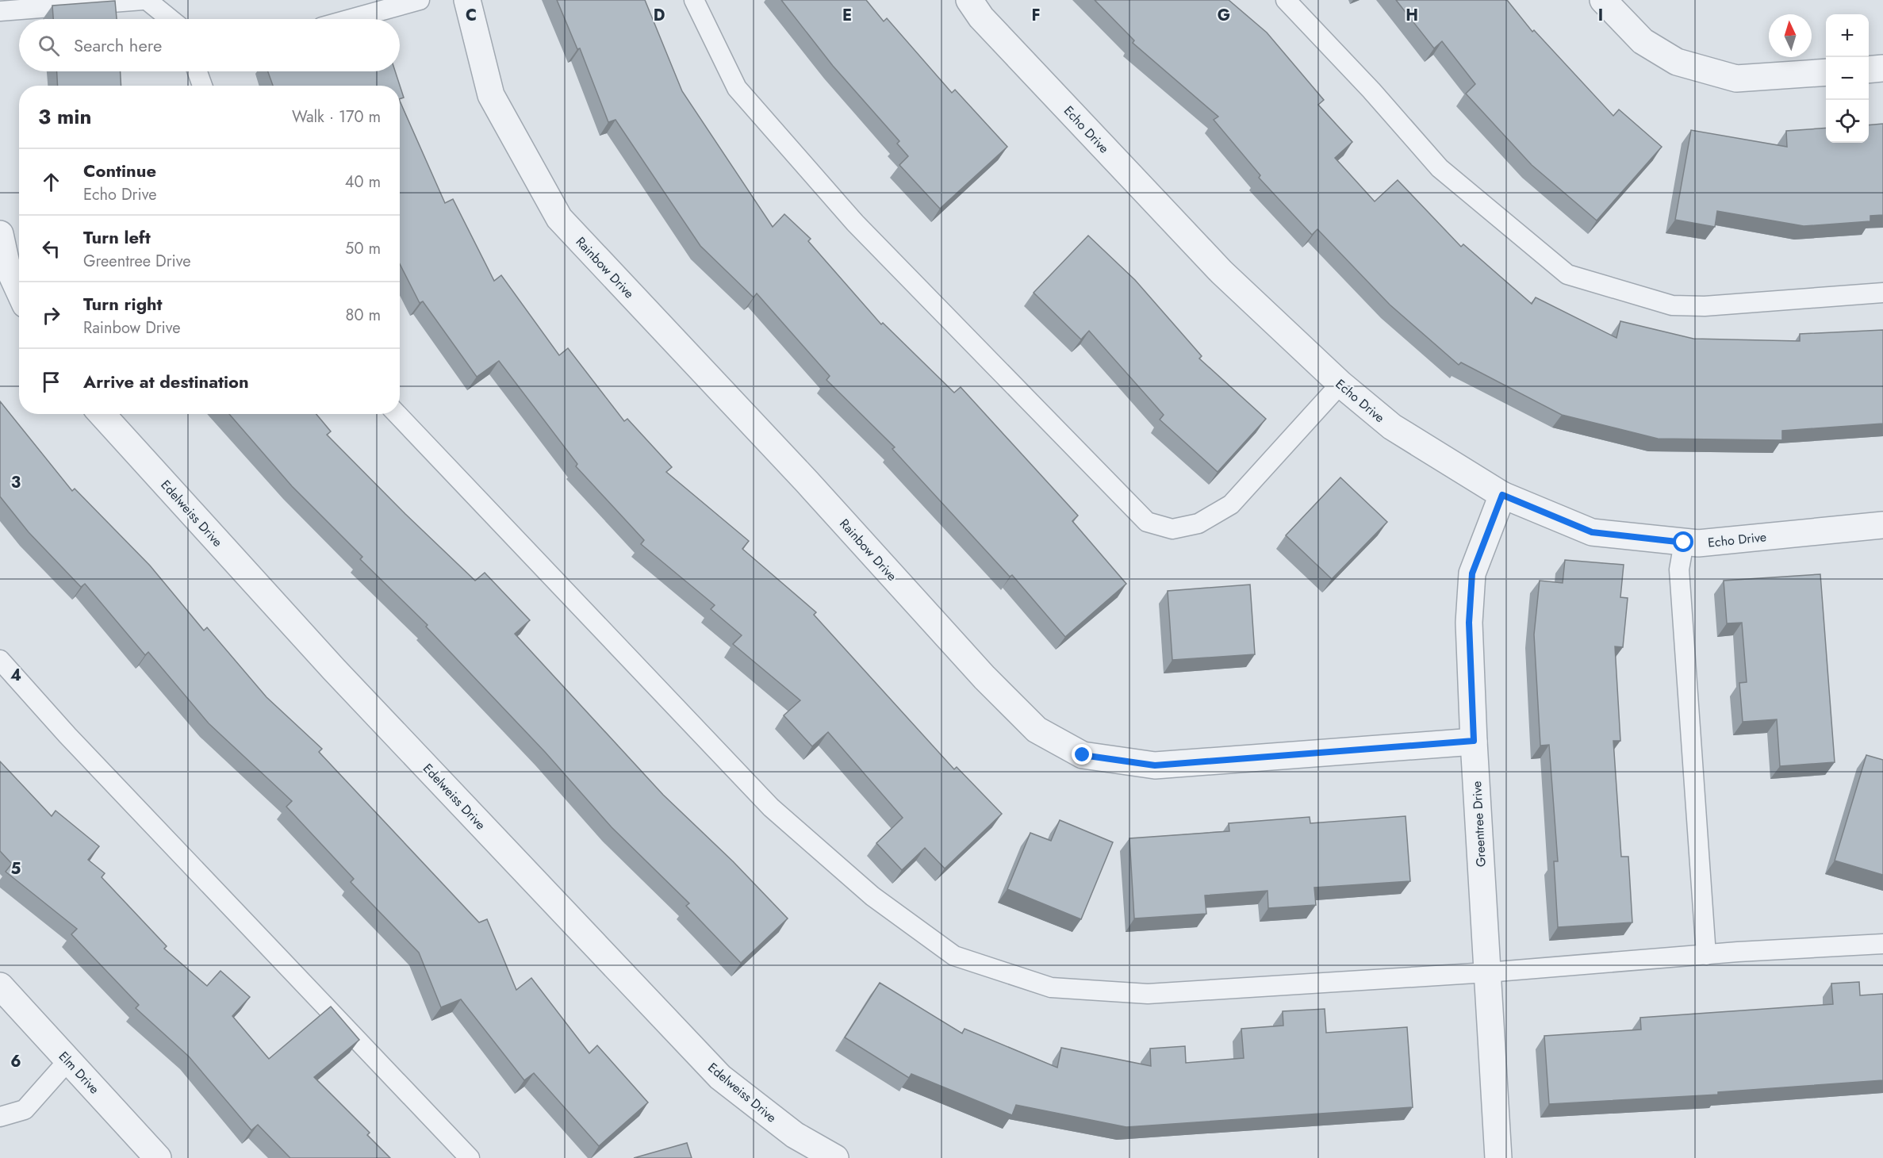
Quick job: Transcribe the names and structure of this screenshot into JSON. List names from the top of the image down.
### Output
{
  "streets": {
    "street": [
      "Echo Drive",
      "Rainbow Drive",
      "Edelweiss Drive",
      "Greentree Drive",
      "Elm Drive"
    ]
  },
  "crossings": [
    ["Echo Drive", "Greentree Drive"],
    ["Rainbow Drive", "Greentree Drive"]
  ],
  "north": "top",
  "page": {
    "map_buttons": ["+", "−"],
    "search": "Search here",
    "heading": ["3 min", "Walk · 170 m"],
    "list": [
      ["Continue", "Echo Drive", "40 m"],
      ["Turn left", "Greentree Drive", "50 m"],
      ["Turn right", "Rainbow Drive", "80 m"],
      "Arrive at destination"
    ]
  },
  "grid": {
    "columns": [
      "C",
      "D",
      "E",
      "F",
      "G",
      "H",
      "I"
    ],
    "rows": [
      "3",
      "4",
      "5",
      "6"
    ]
  }
}
